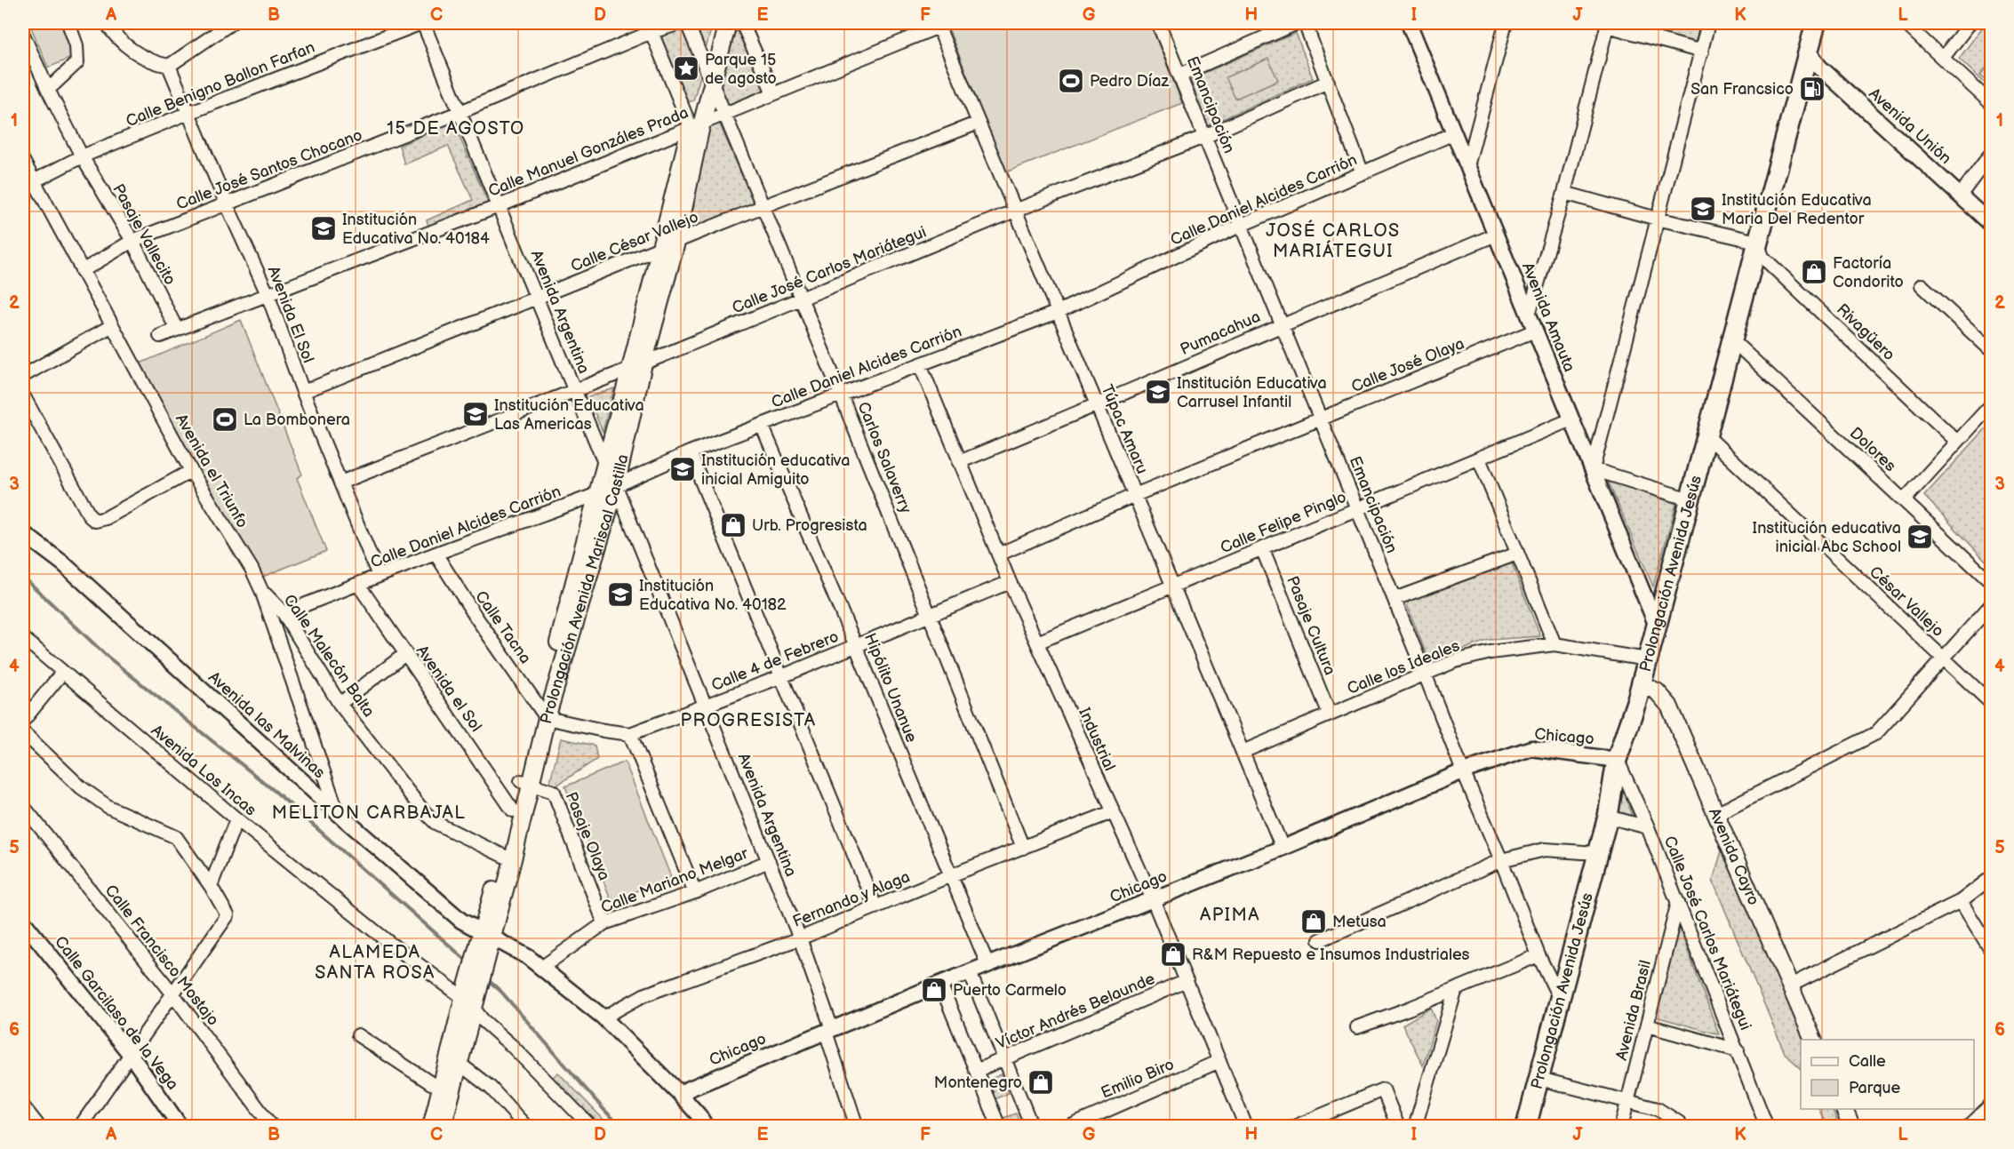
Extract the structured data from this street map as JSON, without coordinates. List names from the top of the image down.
{
  "streets": {
    "main road": ["Prolongación Avenida Jesús", "Prolongación Avenida Mariscal Castilla", "Avenida Cayro"],
    "street": [
      "Calle Benigno Ballon Farfan",
      "Emancipación",
      "Avenida Unión",
      "Calle Manuel Gonzáles Prada",
      "Calle José Santos Chocano",
      "Calle Daniel Alcides Carrión",
      "Pasaje Vallecito",
      "Calle César Vallejo",
      "Calle José Carlos Mariátegui",
      "Avenida Argentina",
      "Avenida El Sol",
      "Avenida Amauta",
      "Rivagüero",
      "Pumacahua",
      "Calle José Olaya",
      "Túpac Amaru",
      "Dolores",
      "Carlos Salaverry",
      "Avenida el Triunfo",
      "Calle Felipe Pinglo",
      "César Vallejo",
      "Pasaje Cultura",
      "Calle Tacna",
      "Calle Malecón Balta",
      "Calle 4 de Febrero",
      "Calle los Ideales",
      "Hipólito Unanue",
      "Avenida el Sol",
      "Avenida las Malvinas",
      "Chicago",
      "Industrial",
      "Avenida Los Incas",
      "Pasaje Olaya",
      "Calle Mariano Melgar",
      "Fernando y Alaga",
      "Calle Francisco Mostajo",
      "Avenida Brasil",
      "Víctor Andrés Belaunde",
      "Calle Garcilaso de la Vega",
      "Emilio Biro"
    ]
  },
  "crossings": [
    ["Calle Benigno Ballon Farfan", "Pasaje Vallecito"],
    ["Calle Benigno Ballon Farfan", "Avenida Argentina"],
    ["Calle Benigno Ballon Farfan", "Avenida El Sol"],
    ["Calle Benigno Ballon Farfan", "Avenida el Triunfo"],
    ["Emancipación", "Calle Daniel Alcides Carrión"],
    ["Emancipación", "Calle José Carlos Mariátegui"],
    ["Emancipación", "Pumacahua"],
    ["Emancipación", "Calle José Olaya"],
    ["Emancipación", "Calle Felipe Pinglo"],
    ["Emancipación", "Prolongación Avenida Jesús"],
    ["Emancipación", "Calle los Ideales"],
    ["Emancipación", "Chicago"],
    ["Avenida Unión", "Prolongación Avenida Jesús"],
    ["Calle Manuel Gonzáles Prada", "Pasaje Vallecito"],
    ["Calle Manuel Gonzáles Prada", "Avenida Argentina"],
    ["Calle Manuel Gonzáles Prada", "Avenida El Sol"],
    ["Calle Manuel Gonzáles Prada", "Túpac Amaru"],
    ["Calle Manuel Gonzáles Prada", "Carlos Salaverry"],
    ["Calle Manuel Gonzáles Prada", "Prolongación Avenida Mariscal Castilla"],
    ["Calle José Santos Chocano", "Pasaje Vallecito"],
    ["Calle José Santos Chocano", "Avenida Argentina"],
    ["Calle José Santos Chocano", "Avenida El Sol"],
    ["Calle José Santos Chocano", "Avenida el Triunfo"],
    ["Calle Daniel Alcides Carrión", "Avenida Argentina"],
    ["Calle Daniel Alcides Carrión", "Avenida El Sol"],
    ["Calle Daniel Alcides Carrión", "Avenida Amauta"],
    ["Calle Daniel Alcides Carrión", "Túpac Amaru"],
    ["Calle Daniel Alcides Carrión", "Carlos Salaverry"],
    ["Calle Daniel Alcides Carrión", "Prolongación Avenida Mariscal Castilla"],
    ["Calle Daniel Alcides Carrión", "Calle Tacna"],
    ["Calle Daniel Alcides Carrión", "Calle Malecón Balta"],
    ["Calle Daniel Alcides Carrión", "Hipólito Unanue"],
    ["Calle Daniel Alcides Carrión", "Avenida el Sol"],
    ["Calle Daniel Alcides Carrión", "Industrial"],
    ["Calle César Vallejo", "Avenida Argentina"],
    ["Calle César Vallejo", "Avenida El Sol"],
    ["Calle César Vallejo", "Túpac Amaru"],
    ["Calle César Vallejo", "Carlos Salaverry"],
    ["Calle César Vallejo", "Prolongación Avenida Mariscal Castilla"],
    ["Calle José Carlos Mariátegui", "Avenida Argentina"],
    ["Calle José Carlos Mariátegui", "Avenida El Sol"],
    ["Calle José Carlos Mariátegui", "Túpac Amaru"],
    ["Calle José Carlos Mariátegui", "Carlos Salaverry"],
    ["Calle José Carlos Mariátegui", "Prolongación Avenida Jesús"],
    ["Calle José Carlos Mariátegui", "Prolongación Avenida Mariscal Castilla"],
    ["Calle José Carlos Mariátegui", "Chicago"],
    ["Calle José Carlos Mariátegui", "Avenida Brasil"],
    ["Avenida Argentina", "Prolongación Avenida Mariscal Castilla"],
    ["Avenida Argentina", "Calle 4 de Febrero"],
    ["Avenida Argentina", "Chicago"],
    ["Avenida Argentina", "Calle Mariano Melgar"],
    ["Avenida Argentina", "Fernando y Alaga"],
    ["Avenida Amauta", "Pumacahua"],
    ["Avenida Amauta", "Calle José Olaya"],
    ["Avenida Amauta", "Calle Felipe Pinglo"],
    ["Avenida Amauta", "Prolongación Avenida Jesús"],
    ["Rivagüero", "Prolongación Avenida Jesús"],
    ["Pumacahua", "Túpac Amaru"],
    ["Pumacahua", "Industrial"],
    ["Calle José Olaya", "Túpac Amaru"],
    ["Calle José Olaya", "Industrial"],
    ["Túpac Amaru", "Calle Felipe Pinglo"],
    ["Túpac Amaru", "Calle los Ideales"],
    ["Túpac Amaru", "Chicago"],
    ["Dolores", "Prolongación Avenida Jesús"],
    ["Carlos Salaverry", "Prolongación Avenida Mariscal Castilla"],
    ["Carlos Salaverry", "Calle 4 de Febrero"],
    ["Carlos Salaverry", "Fernando y Alaga"],
    ["Avenida el Triunfo", "Calle Malecón Balta"],
    ["Avenida el Triunfo", "Avenida las Malvinas"],
    ["Calle Felipe Pinglo", "Pasaje Cultura"],
    ["Calle Felipe Pinglo", "Industrial"],
    ["Prolongación Avenida Jesús", "César Vallejo"],
    ["Prolongación Avenida Jesús", "Calle los Ideales"],
    ["Prolongación Avenida Jesús", "Chicago"],
    ["Prolongación Avenida Jesús", "Avenida Cayro"],
    ["Prolongación Avenida Mariscal Castilla", "Calle Tacna"],
    ["Prolongación Avenida Mariscal Castilla", "Calle Malecón Balta"],
    ["Prolongación Avenida Mariscal Castilla", "Calle 4 de Febrero"],
    ["Prolongación Avenida Mariscal Castilla", "Avenida el Sol"],
    ["Prolongación Avenida Mariscal Castilla", "Avenida las Malvinas"],
    ["Prolongación Avenida Mariscal Castilla", "Avenida Los Incas"],
    ["Prolongación Avenida Mariscal Castilla", "Pasaje Olaya"],
    ["Pasaje Cultura", "Calle los Ideales"],
    ["Calle Tacna", "Calle 4 de Febrero"],
    ["Calle 4 de Febrero", "Hipólito Unanue"],
    ["Calle 4 de Febrero", "Industrial"],
    ["Hipólito Unanue", "Chicago"],
    ["Hipólito Unanue", "Fernando y Alaga"],
    ["Avenida las Malvinas", "Chicago"],
    ["Avenida las Malvinas", "Calle Mariano Melgar"],
    ["Avenida las Malvinas", "Fernando y Alaga"],
    ["Chicago", "Industrial"],
    ["Industrial", "Fernando y Alaga"],
    ["Industrial", "Víctor Andrés Belaunde"],
    ["Industrial", "Emilio Biro"],
    ["Pasaje Olaya", "Calle Mariano Melgar"]
  ],
  "districts": [
    "15 DE AGOSTO",
    "JOSÉ CARLOS MARIÁTEGUI",
    "PROGRESISTA",
    "MELITON CARBAJAL",
    "APIMA",
    "ALAMEDA SANTA ROSA"
  ],
  "places": {
    "place": ["Parque 15 de agosto"],
    "sports": ["Pedro Díaz", "La Bombonera"],
    "fuel station": ["San Francsico"],
    "school or university": [
      "Institución Educativa Maria Del Redentor",
      "Institución Educativa No. 40184",
      "Institución Educativa Carrusel Infantil",
      "Institución Educativa Las Americas",
      "Institución educativa inicial Amiguito",
      "Institución educativa inicial Abc School",
      "Institución Educativa No. 40182"
    ],
    "shop": [
      "Factoría Condorito",
      "Urb. Progresista",
      "Metusa",
      "R&M Repuesto e Insumos Industriales",
      "Puerto Carmelo",
      "Montenegro"
    ]
  },
  "legend": ["Calle", "Parque"],
  "grid": {
    "columns": [
      "A",
      "B",
      "C",
      "D",
      "E",
      "F",
      "G",
      "H",
      "I",
      "J",
      "K",
      "L"
    ],
    "rows": [
      "1",
      "2",
      "3",
      "4",
      "5",
      "6"
    ]
  }
}
